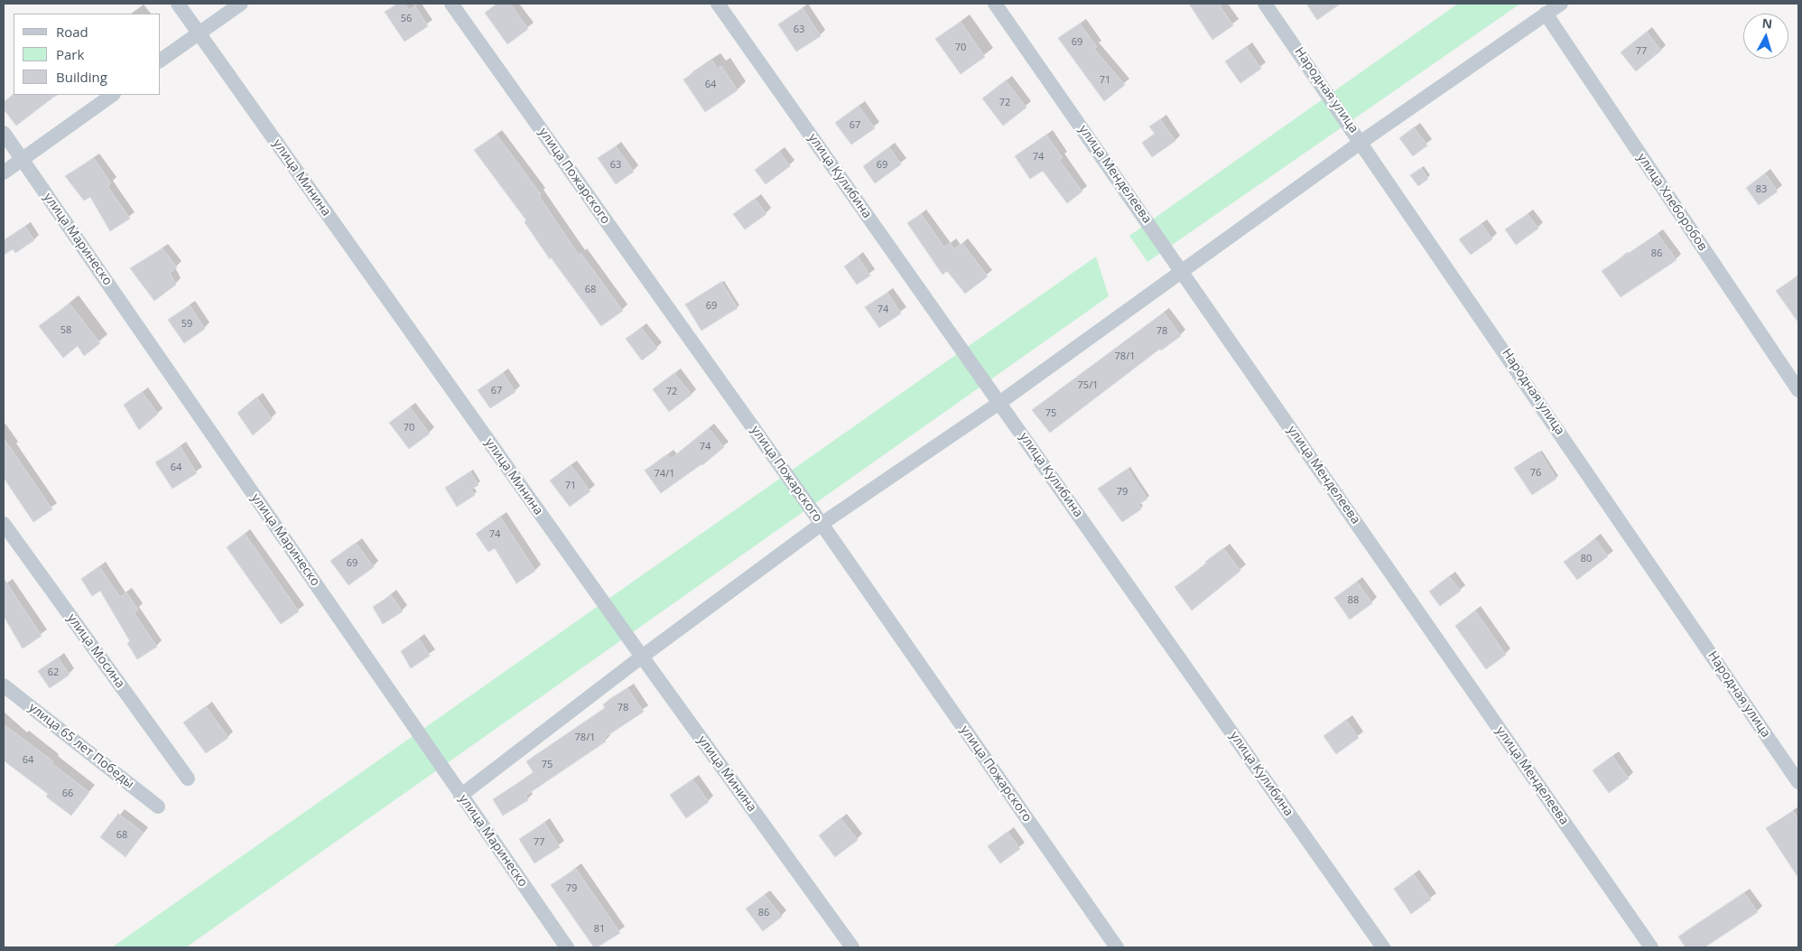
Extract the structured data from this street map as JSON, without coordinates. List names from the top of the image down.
{
  "streets": {
    "street": [
      "Народная улица",
      "улица Менделеева",
      "улица Пожарского",
      "улица Кулибина",
      "улица Минина",
      "улица Хлеборобов",
      "улица Маринеско",
      "улица Мосина",
      "улица 65 лет Победы"
    ]
  },
  "house_numbers": [
    "56",
    "63",
    "69",
    "70",
    "77",
    "71",
    "64",
    "72",
    "67",
    "74",
    "63",
    "69",
    "83",
    "86",
    "68",
    "69",
    "74",
    "59",
    "58",
    "78",
    "78/1",
    "75/1",
    "67",
    "72",
    "75",
    "70",
    "74",
    "64",
    "76",
    "74/1",
    "71",
    "79",
    "74",
    "80",
    "69",
    "88",
    "62",
    "78",
    "78/1",
    "64",
    "75",
    "66",
    "68",
    "77",
    "79",
    "86",
    "81"
  ],
  "legend": ["Road", "Park", "Building"],
  "north": "top"
}
